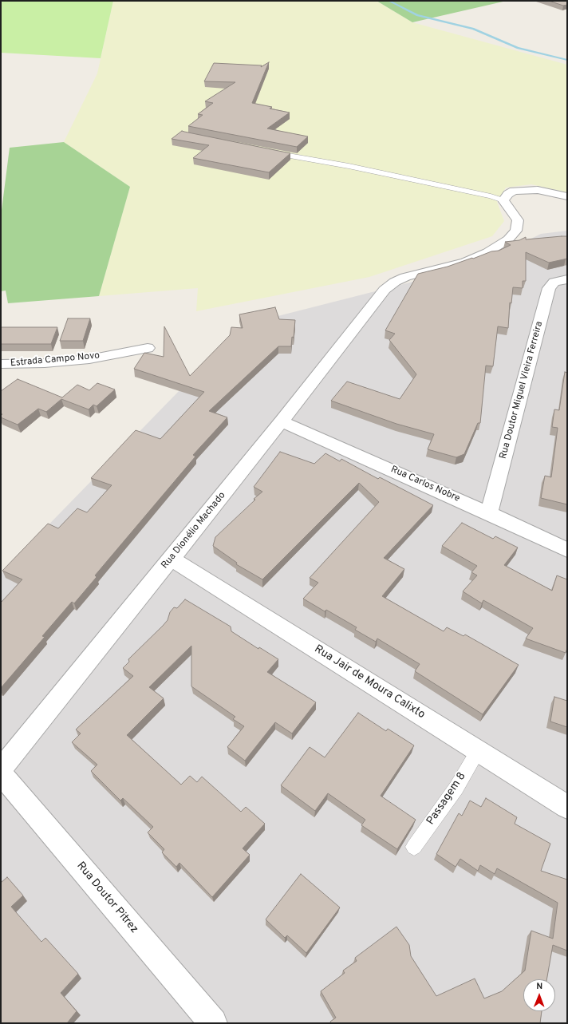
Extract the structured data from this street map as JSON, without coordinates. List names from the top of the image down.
{
  "streets": {
    "street": [
      "Estrada Campo Novo",
      "Rua Doutor Miguel Vieira Ferreira",
      "Rua Carlos Nobre",
      "Rua Dionélio Machado",
      "Rua Jair de Moura Calixto",
      "Rua Doutor Pitrez"
    ],
    "lane": ["Passagem 8"]
  },
  "crossings": [
    ["Rua Doutor Miguel Vieira Ferreira", "Rua Carlos Nobre"],
    ["Rua Carlos Nobre", "Rua Dionélio Machado"],
    ["Rua Dionélio Machado", "Rua Jair de Moura Calixto"],
    ["Rua Jair de Moura Calixto", "Passagem 8"]
  ],
  "north": "top"
}
